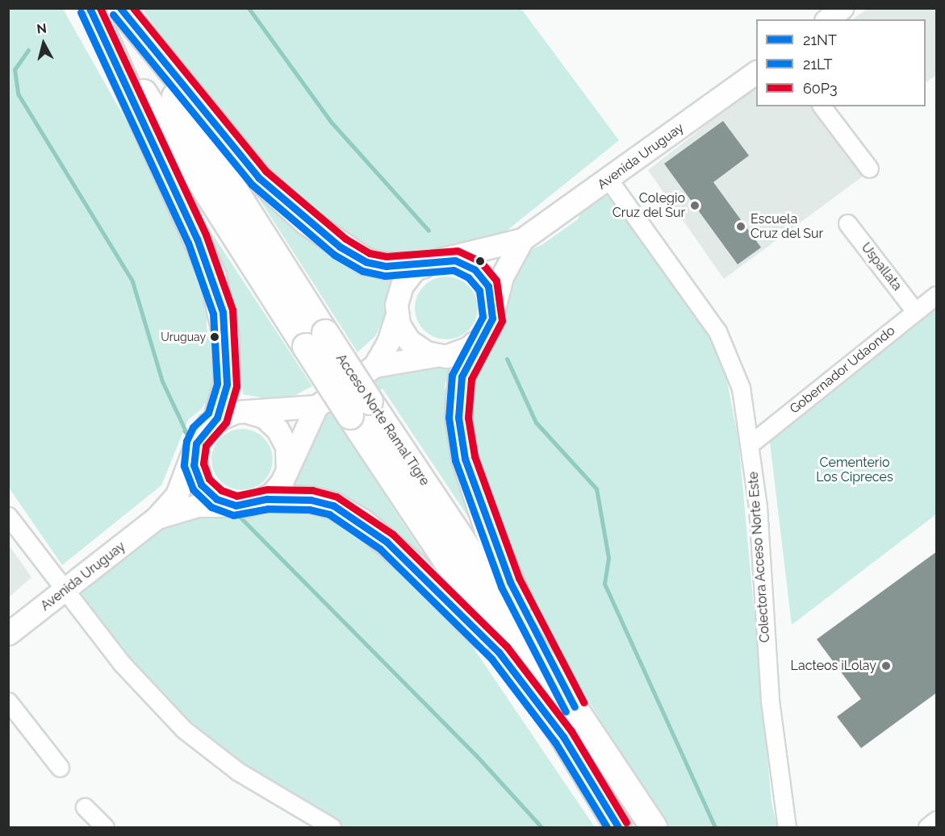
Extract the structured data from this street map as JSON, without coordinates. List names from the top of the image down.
{
  "streets": {
    "highway": ["Acceso Norte Ramal Tigre"],
    "main road": ["Avenida Uruguay"],
    "street": ["Uspallata", "Gobernador Udaondo", "Colectora Acceso Norte Este"]
  },
  "crossings": [
    ["Avenida Uruguay", "Colectora Acceso Norte Este"],
    ["Uspallata", "Gobernador Udaondo"],
    ["Gobernador Udaondo", "Colectora Acceso Norte Este"]
  ],
  "parks": ["Cementerio Los Cipreces"],
  "places": [
    "Colegio Cruz del Sur",
    "Escuela Cruz del Sur",
    "Uruguay",
    "Lacteos iLolay"
  ],
  "lines": ["transit line 21NT", "transit line 60P3", "transit line 21LT"],
  "legend": ["21NT", "21LT", "60P3"],
  "north": "top"
}
